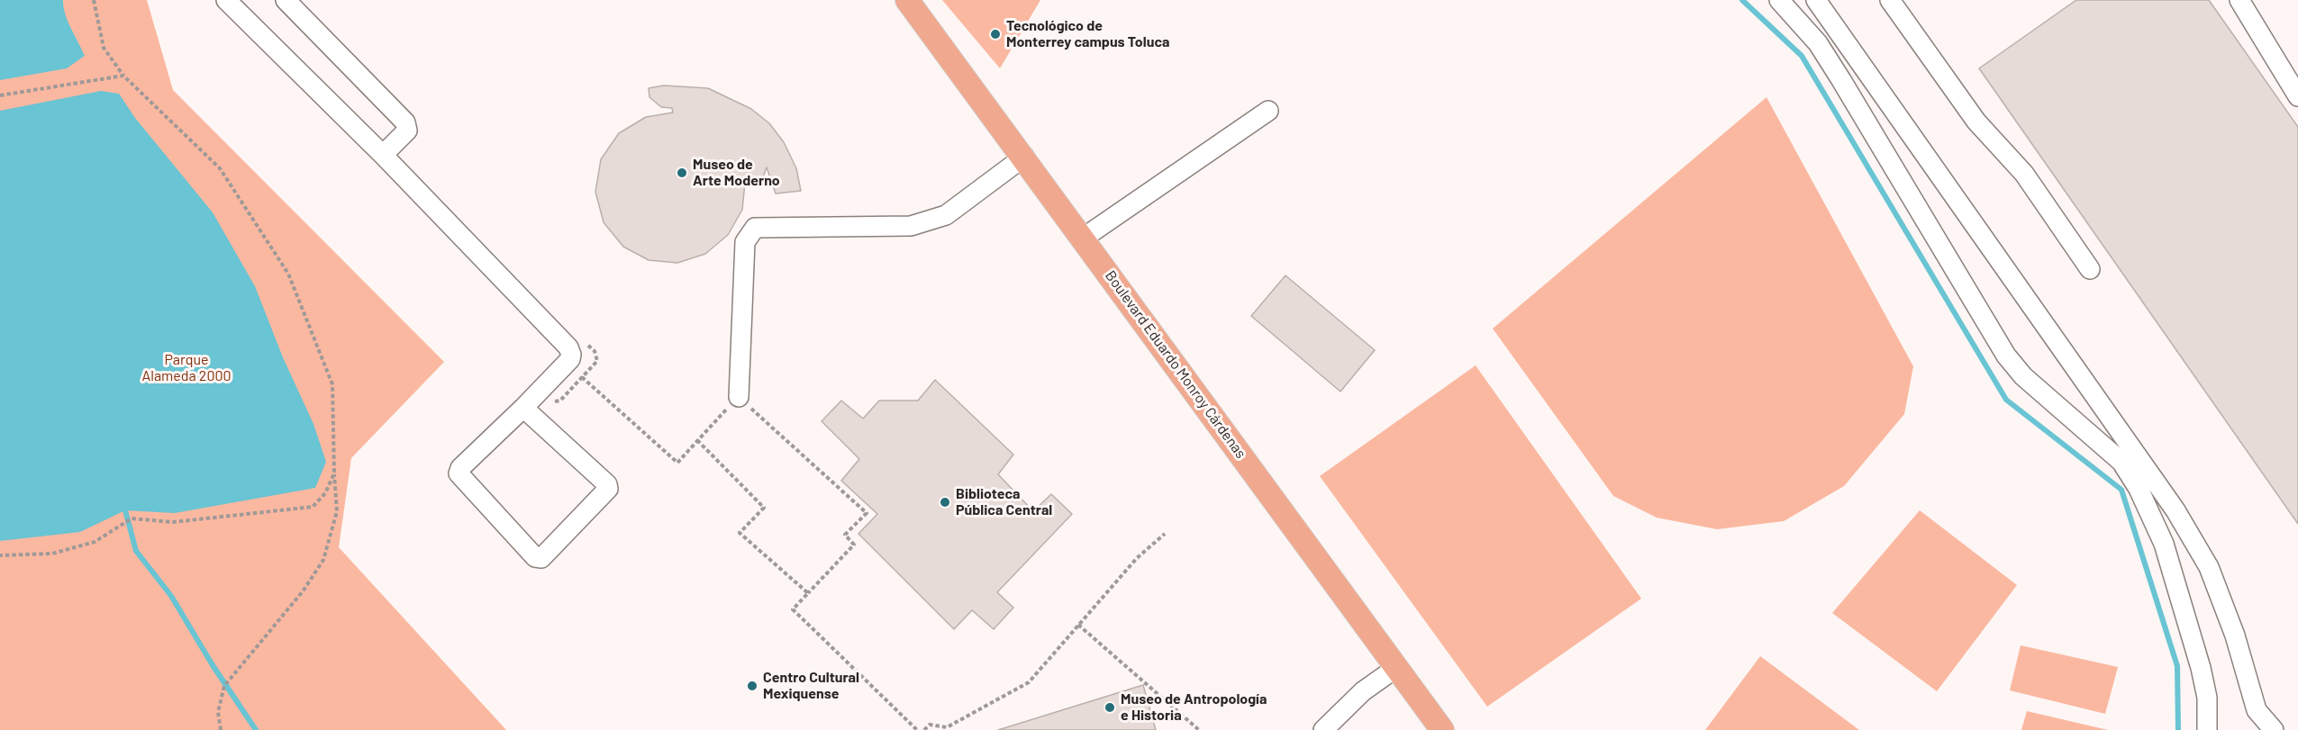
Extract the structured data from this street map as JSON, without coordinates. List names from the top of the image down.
{
  "streets": {
    "main road": ["Boulevard Eduardo Monroy Cárdenas"]
  },
  "parks": ["Parque Alameda 2000"],
  "places": [
    "Tecnológico de Monterrey campus Toluca",
    "Museo de Arte Moderno",
    "Biblioteca Pública Central",
    "Centro Cultural Mexiquense",
    "Museo de Antropología e Historia"
  ]
}
